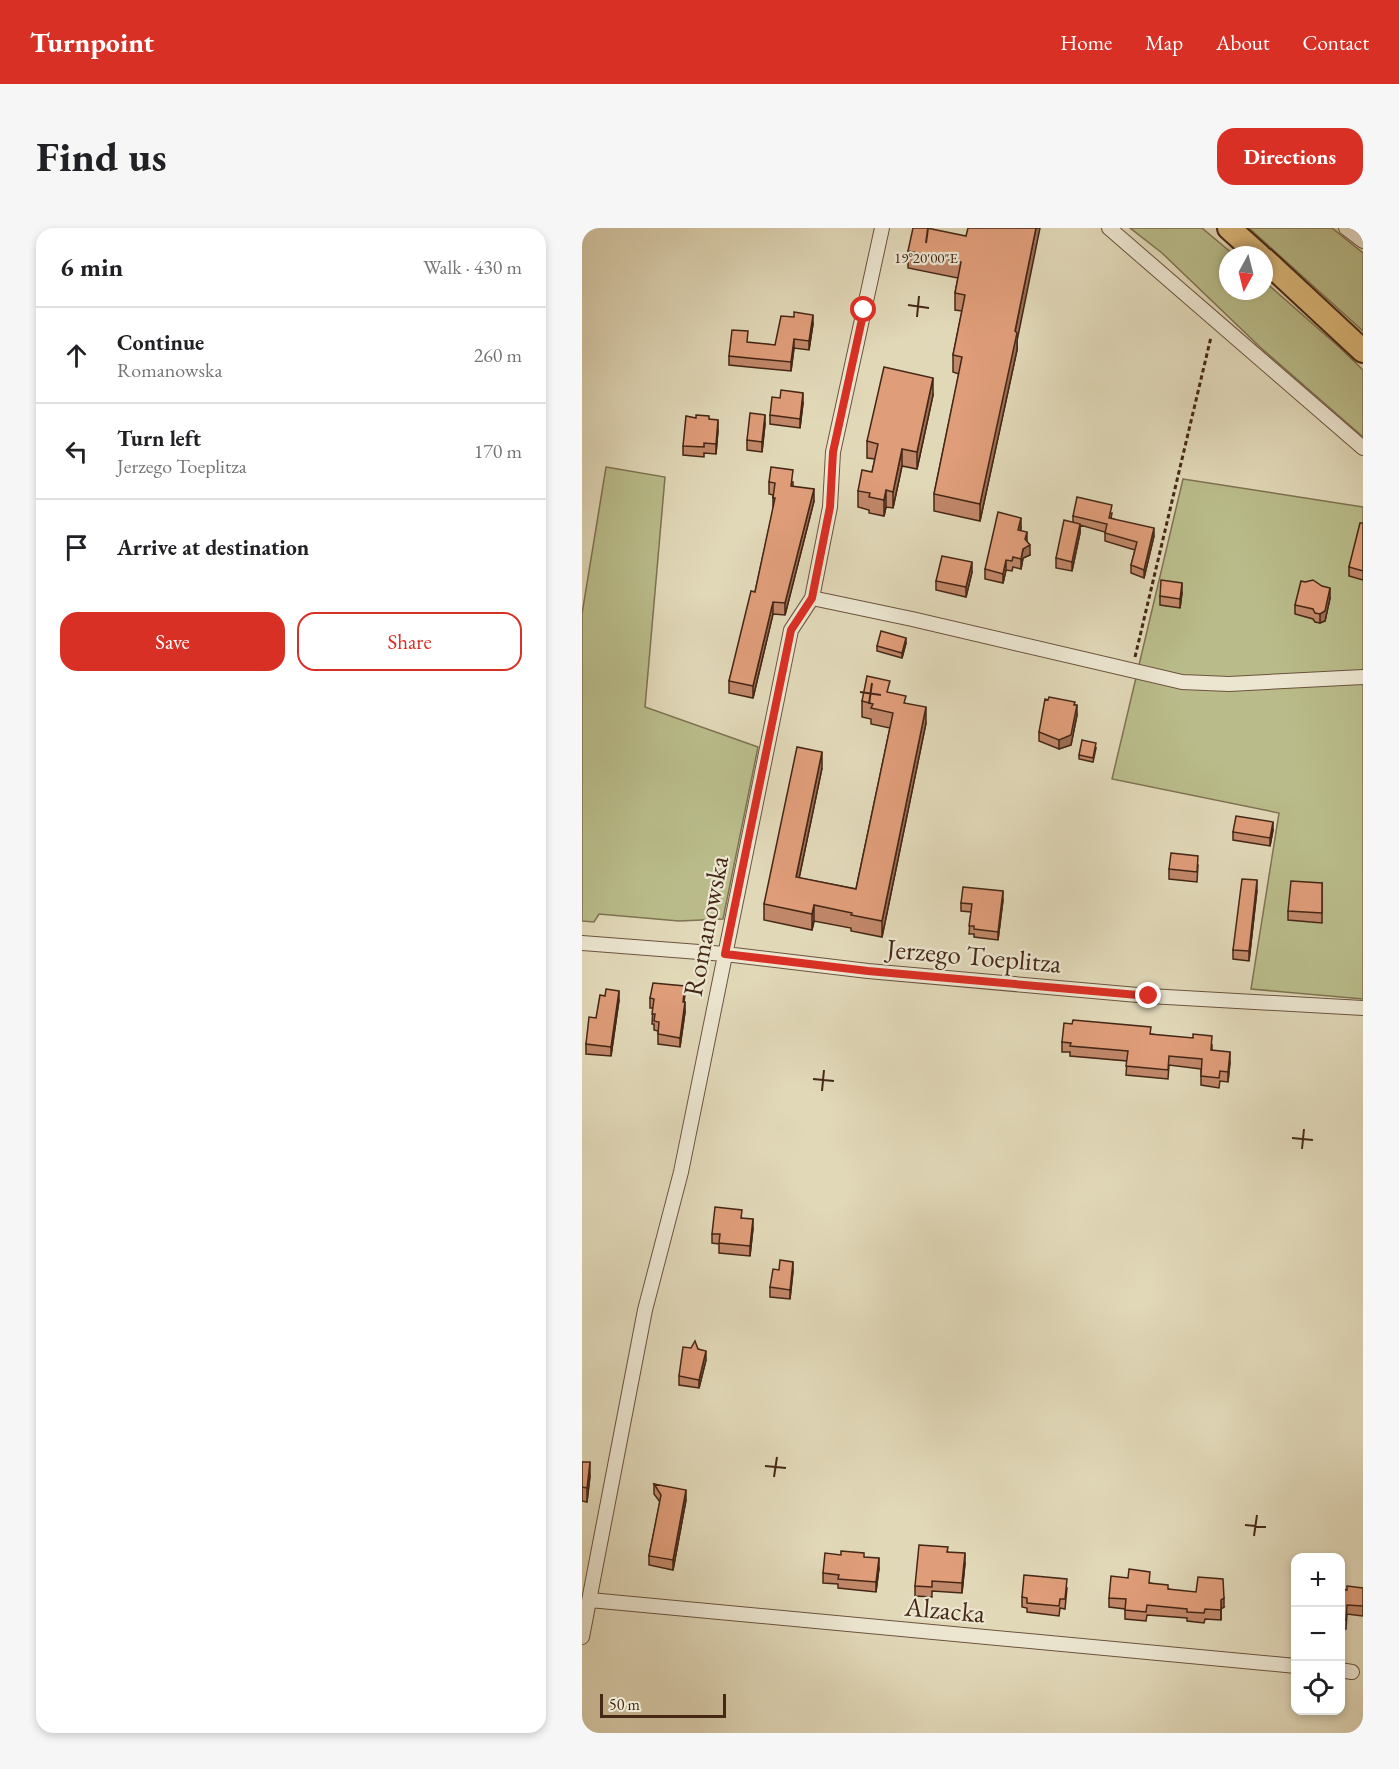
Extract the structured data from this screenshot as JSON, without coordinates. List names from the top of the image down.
{
  "streets": {
    "street": ["Romanowska", "Jerzego Toeplitza", "Alzacka"]
  },
  "crossings": [
    ["Romanowska", "Jerzego Toeplitza"],
    ["Romanowska", "Alzacka"]
  ],
  "scale_bar": "50 m",
  "north": "bottom",
  "page": {
    "header": "Turnpoint",
    "nav": [
      "Home",
      "Map",
      "About",
      "Contact"
    ],
    "buttons": [
      "Directions",
      ["Save", "Share"]
    ],
    "title": "Find us",
    "heading": ["6 min", "Walk · 430 m"],
    "list": [
      ["Continue", "Romanowska", "260 m"],
      ["Turn left", "Jerzego Toeplitza", "170 m"],
      "Arrive at destination"
    ],
    "map_buttons": ["+", "−"],
    "scale": "50 m"
  },
  "coordinates": ["19°20'00\"E"]
}
